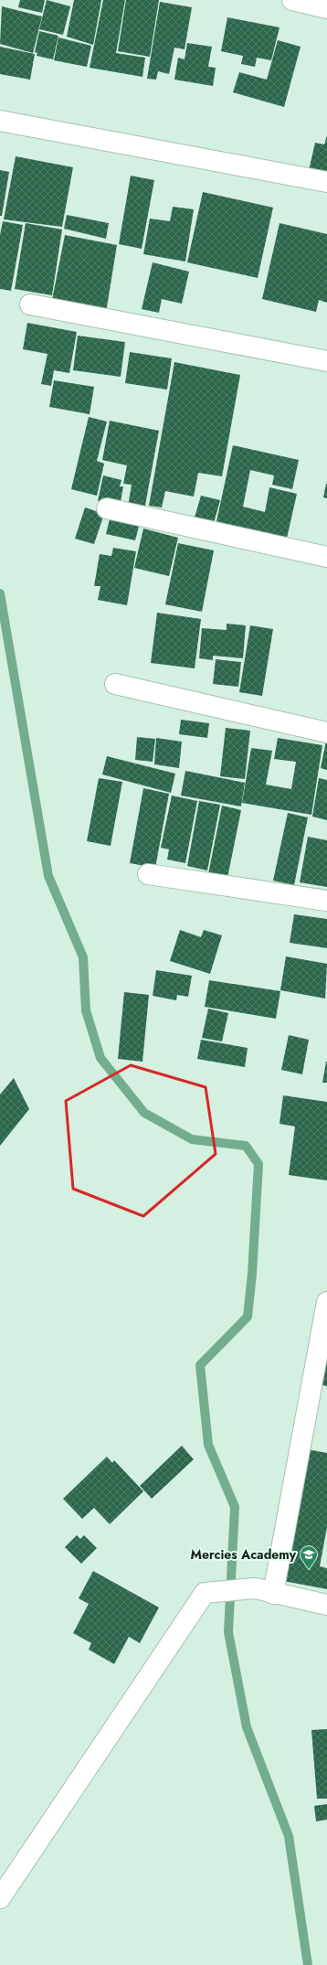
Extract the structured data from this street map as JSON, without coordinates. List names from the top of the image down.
{
  "places": {
    "school or university": ["Mercies Academy"]
  }
}
